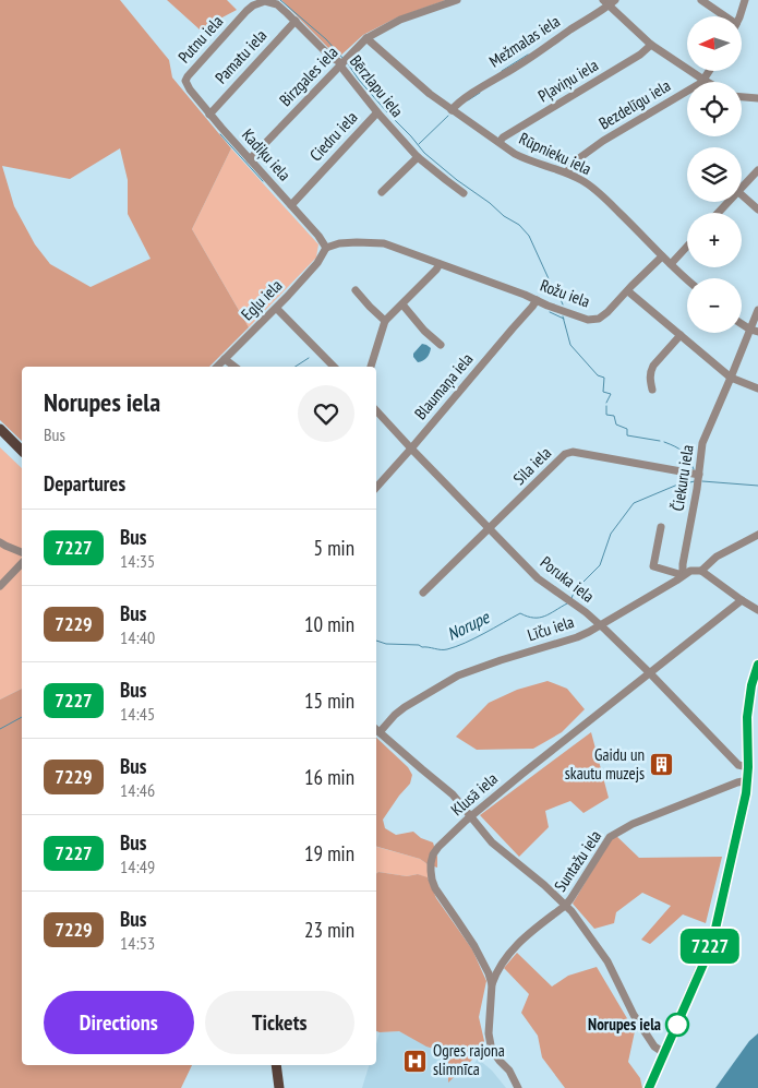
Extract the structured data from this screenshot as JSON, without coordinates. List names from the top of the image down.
{
  "streets": {
    "street": [
      "Putnu iela",
      "Mežmalas iela",
      "Pamatu iela",
      "Birzgales iela",
      "Pļaviņu iela",
      "Bērzlapu iela",
      "Bezdelīgu iela",
      "Ciedru iela",
      "Rūpnieku iela",
      "Kadiķu iela",
      "Rožu iela",
      "Egļu iela",
      "Blaumaņa iela",
      "Sila iela",
      "Čiekuru iela",
      "Poruka iela",
      "Līču iela",
      "Klusā iela",
      "Suntažu iela"
    ]
  },
  "crossings": [
    ["Putnu iela", "Bērzlapu iela"],
    ["Putnu iela", "Kadiķu iela"],
    ["Mežmalas iela", "Rūpnieku iela"],
    ["Pamatu iela", "Bērzlapu iela"],
    ["Pamatu iela", "Kadiķu iela"],
    ["Birzgales iela", "Bērzlapu iela"],
    ["Birzgales iela", "Rūpnieku iela"],
    ["Birzgales iela", "Kadiķu iela"],
    ["Pļaviņu iela", "Rūpnieku iela"],
    ["Bērzlapu iela", "Ciedru iela"],
    ["Bezdelīgu iela", "Rūpnieku iela"],
    ["Ciedru iela", "Kadiķu iela"],
    ["Kadiķu iela", "Rožu iela"],
    ["Kadiķu iela", "Egļu iela"],
    ["Rožu iela", "Egļu iela"],
    ["Rožu iela", "Blaumaņa iela"],
    ["Blaumaņa iela", "Poruka iela"],
    ["Sila iela", "Čiekuru iela"],
    ["Sila iela", "Poruka iela"],
    ["Čiekuru iela", "Līču iela"],
    ["Poruka iela", "Līču iela"],
    ["Poruka iela", "Klusā iela"],
    ["Klusā iela", "Suntažu iela"]
  ],
  "water": ["Norupe"],
  "places": {
    "building": ["Gaidu un skautu muzejs"],
    "other": ["Norupes iela"],
    "hospital": ["Ogres rajona slimnīca"]
  },
  "lines": ["bus line 7227"],
  "north": "left",
  "page": {
    "on_map": "7227",
    "map_buttons": ["+", "−"],
    "heading": [
      ["Norupes iela", "Bus"],
      "Departures"
    ],
    "list": [
      {
        "mark": "7227",
        "name": "Bus",
        "note": "14:35",
        "value": "5 min"
      },
      {
        "mark": "7229",
        "name": "Bus",
        "note": "14:40",
        "value": "10 min"
      },
      {
        "mark": "7227",
        "name": "Bus",
        "note": "14:45",
        "value": "15 min"
      },
      {
        "mark": "7229",
        "name": "Bus",
        "note": "14:46",
        "value": "16 min"
      },
      {
        "mark": "7227",
        "name": "Bus",
        "note": "14:49",
        "value": "19 min"
      },
      {
        "mark": "7229",
        "name": "Bus",
        "note": "14:53",
        "value": "23 min"
      }
    ],
    "buttons": ["Directions", "Tickets"]
  }
}
